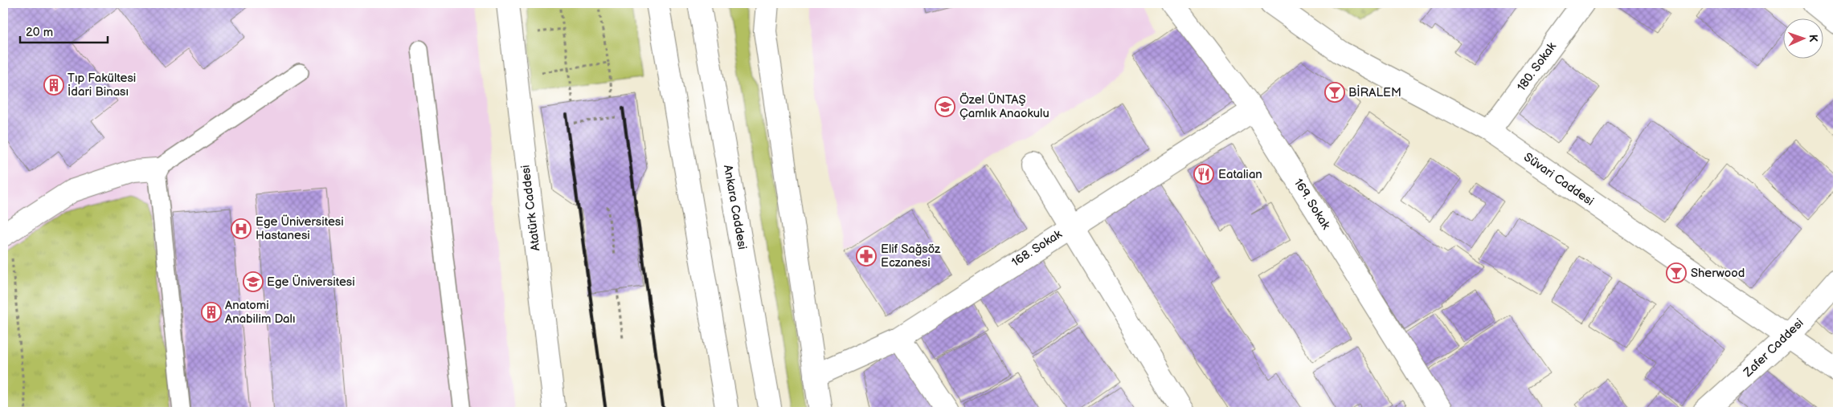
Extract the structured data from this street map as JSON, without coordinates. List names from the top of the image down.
{
  "streets": {
    "main road": [
      "180. Sokak",
      "Süvari Caddesi",
      "169. Sokak",
      "Ankara Caddesi",
      "Atatürk Caddesi",
      "168. Sokak",
      "Zafer Caddesi"
    ]
  },
  "crossings": [
    ["180. Sokak", "Süvari Caddesi"],
    ["Süvari Caddesi", "Zafer Caddesi"],
    ["169. Sokak", "168. Sokak"]
  ],
  "places": {
    "building": ["Tıp Fakültesi İdari Binası", "Anatomi Anabilim Dalı"],
    "bar": ["BİRALEM", "Sherwood"],
    "school or university": ["Özel ÜNTAŞ Çamlık Anaokulu", "Ege Üniversitesi"],
    "restaurant": ["Eatalian"],
    "hospital": ["Ege Üniversitesi Hastanesi"],
    "pharmacy": ["Elif Sağsöz Eczanesi"]
  },
  "scale_bar": "20 m",
  "north": "right"
}
